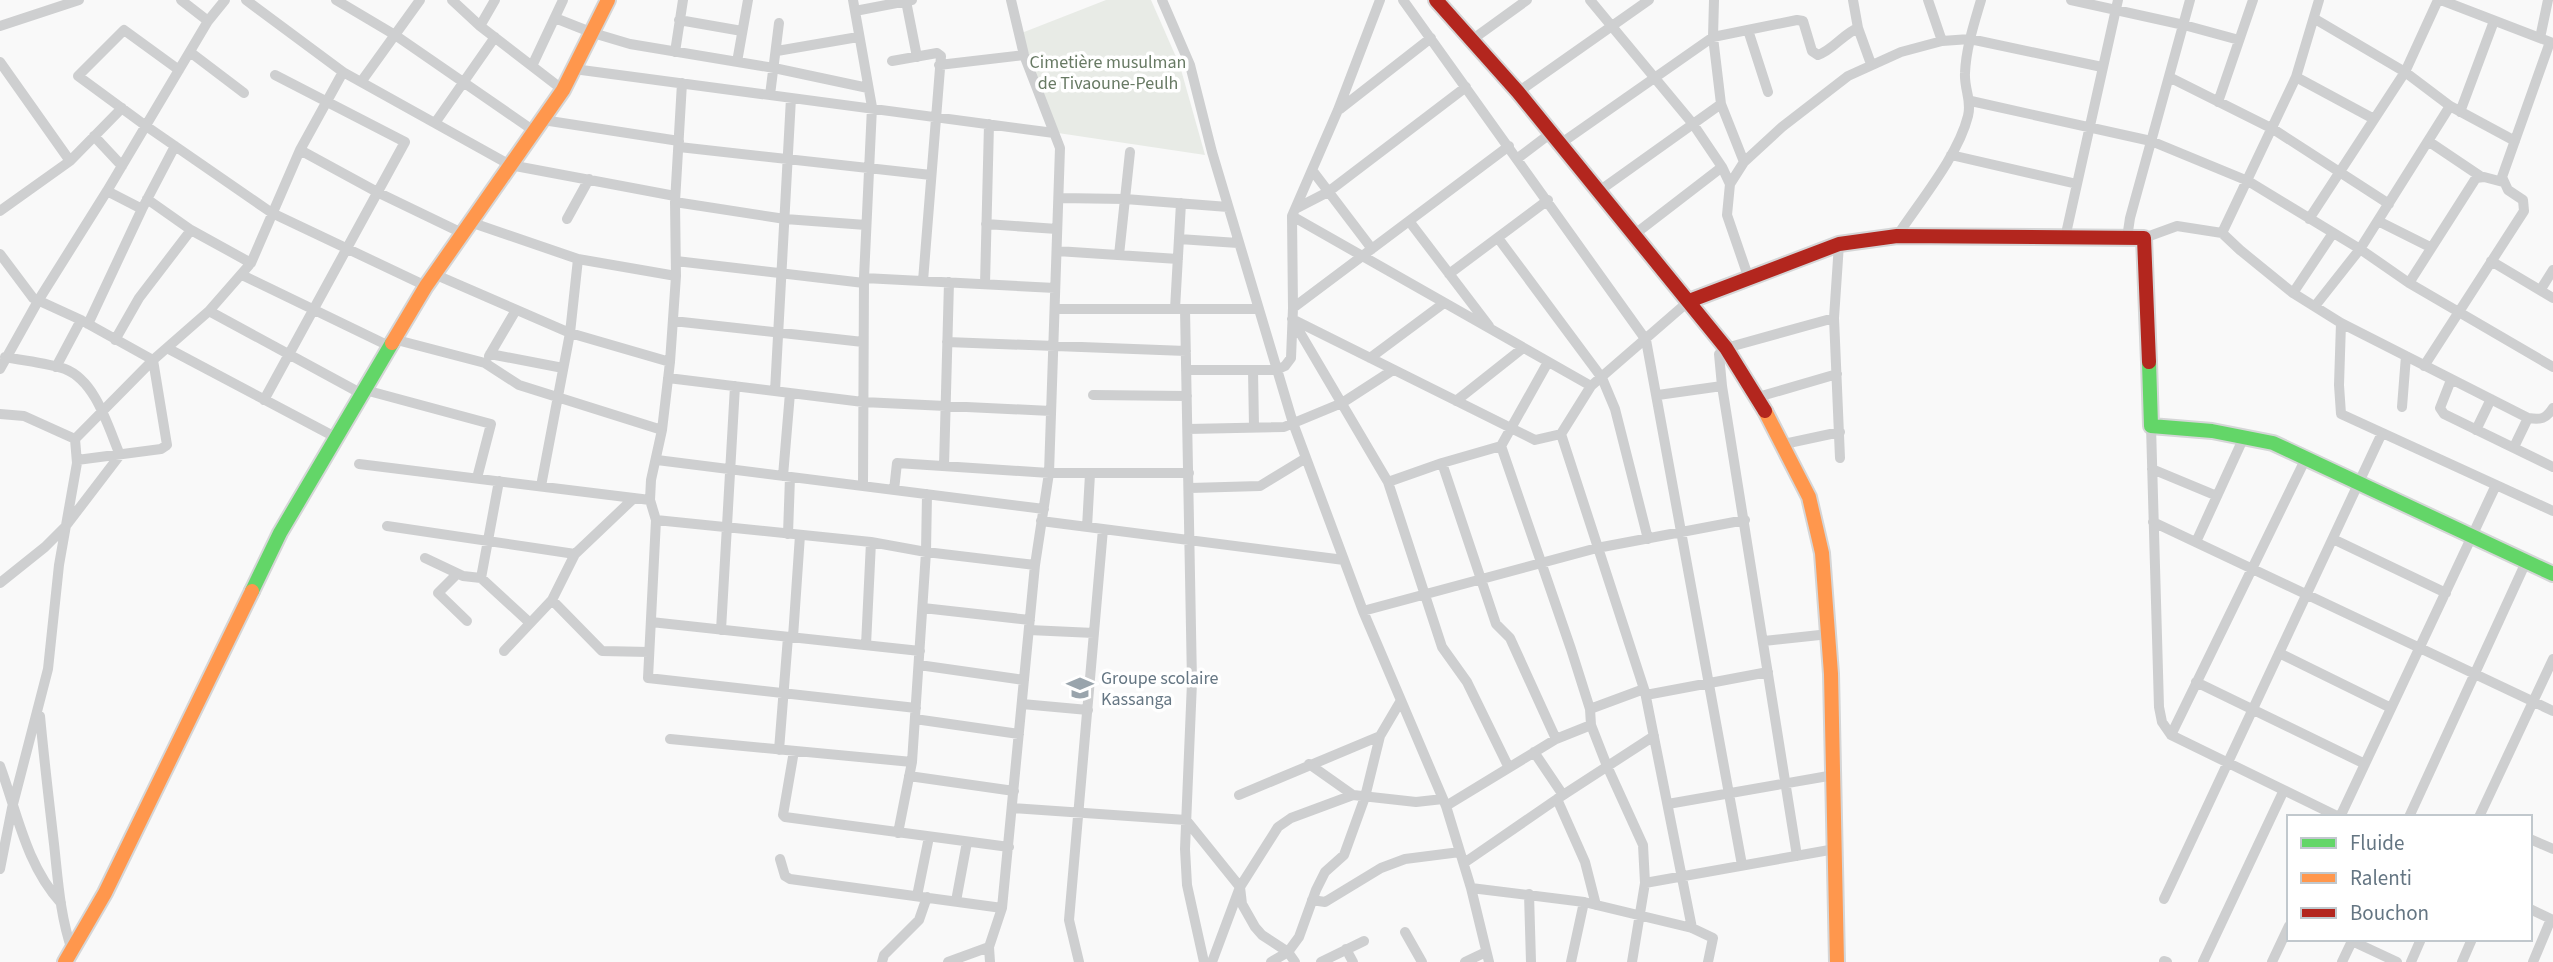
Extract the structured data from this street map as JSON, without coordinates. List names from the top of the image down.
{
  "parks": ["Cimetière musulman de Tivaoune-Peulh"],
  "places": {
    "school or university": ["Groupe scolaire Kassanga"]
  },
  "legend": ["Fluide", "Ralenti", "Bouchon"]
}
